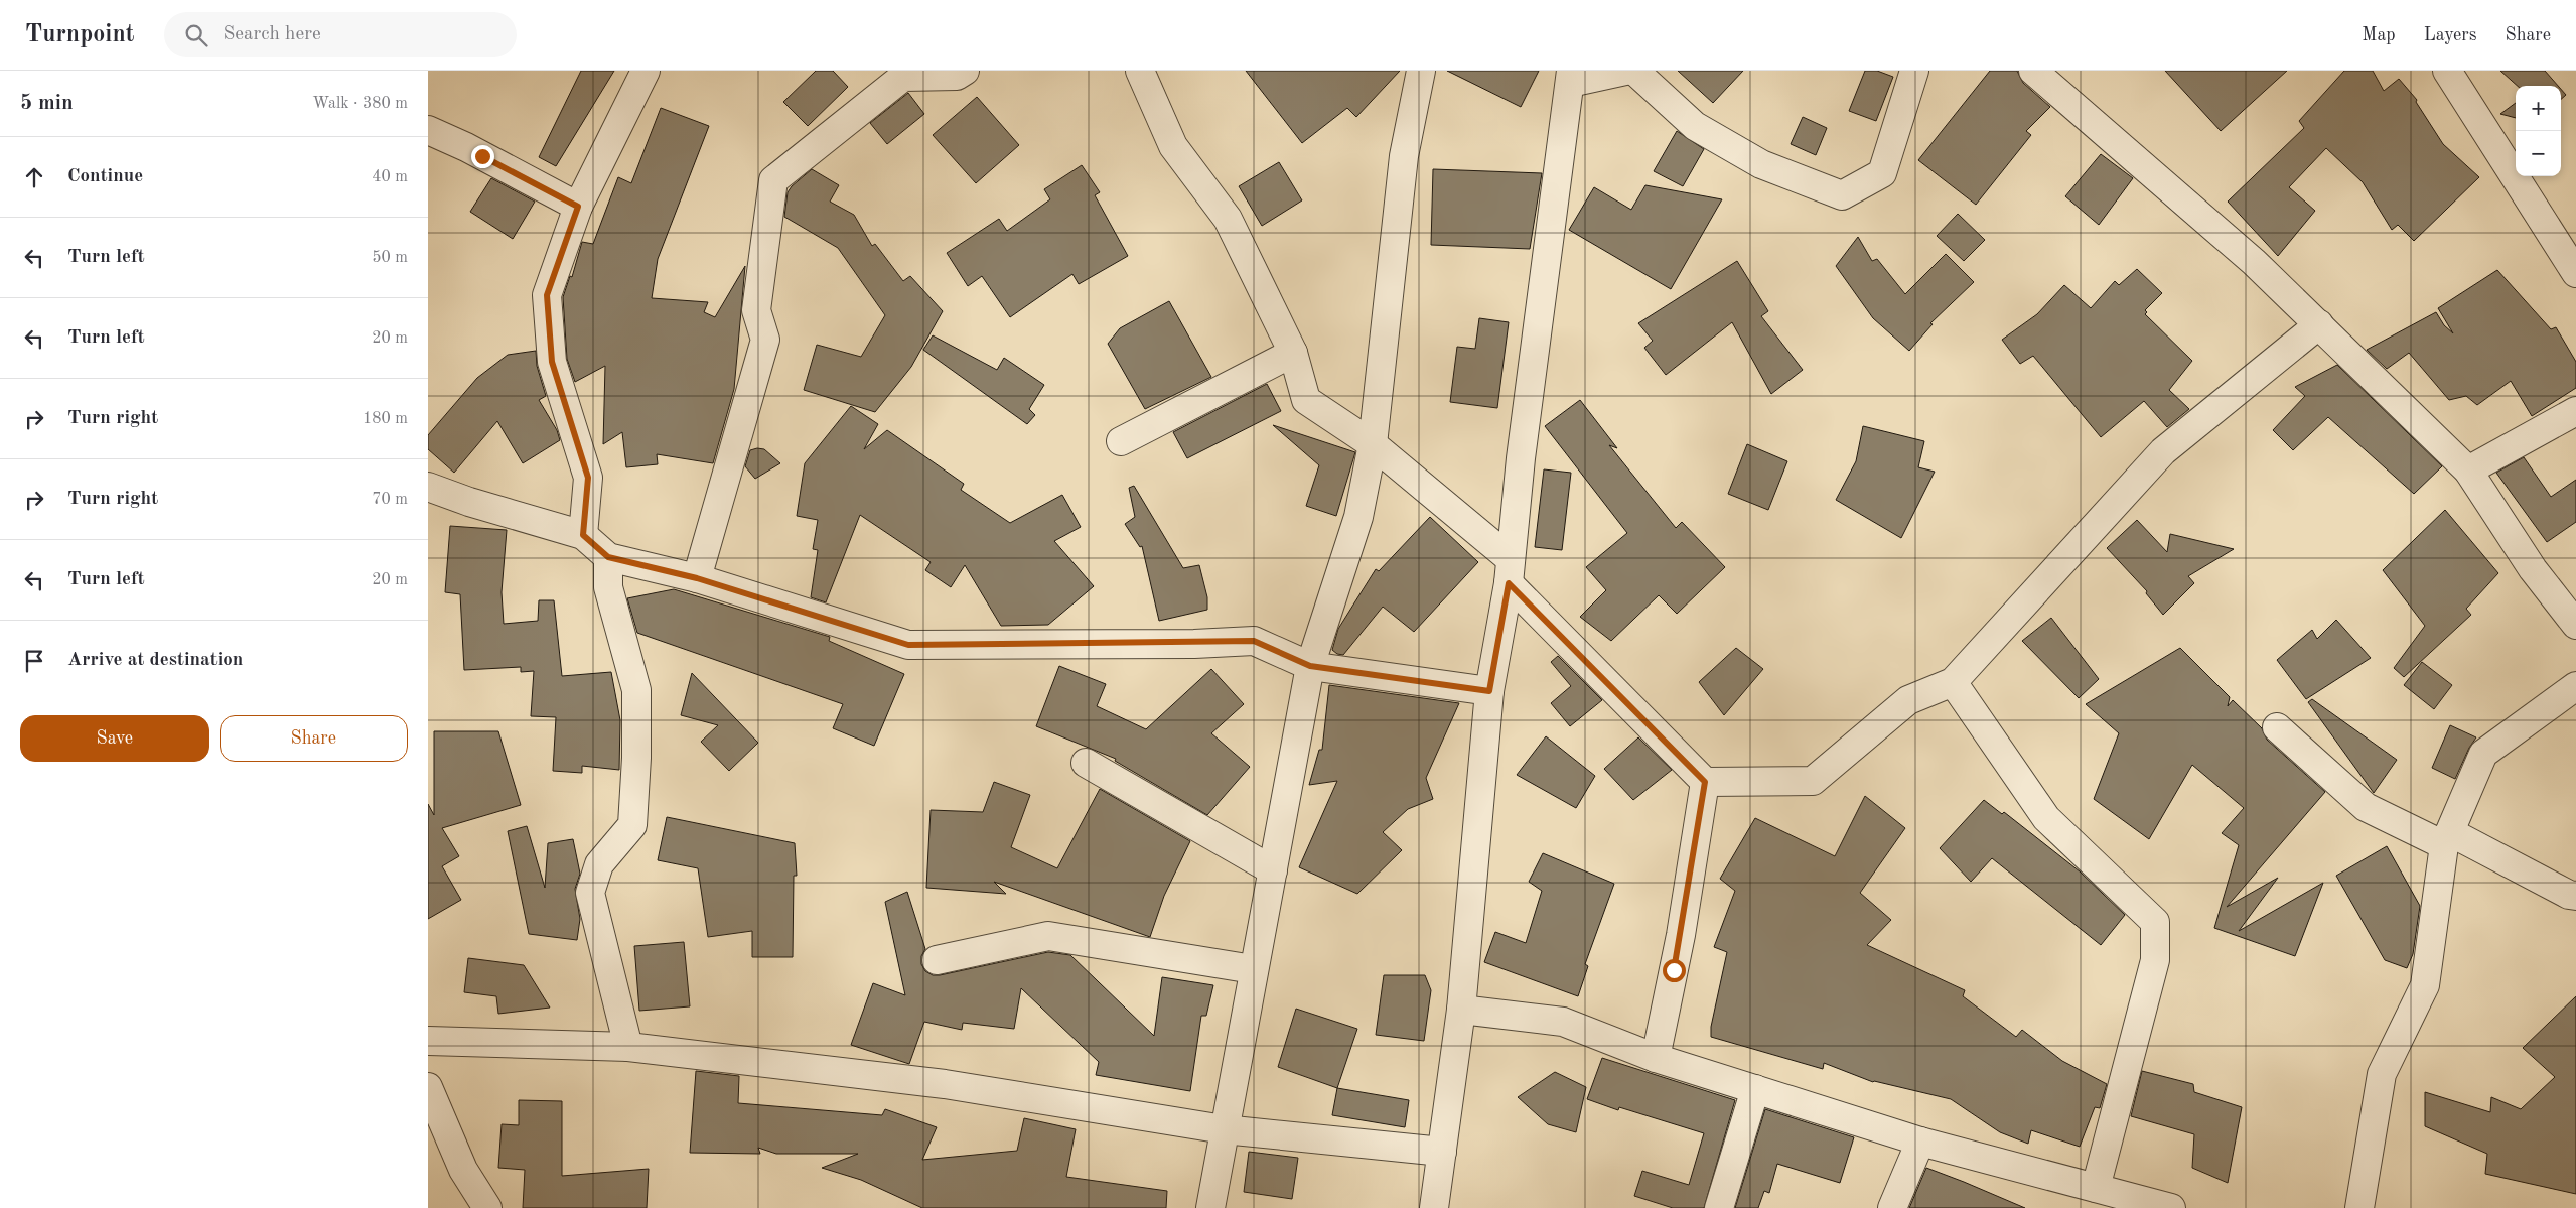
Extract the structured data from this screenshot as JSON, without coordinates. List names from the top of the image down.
{
  "page": {
    "header": "Turnpoint",
    "search": "Search here",
    "nav": ["Map", "Layers", "Share"],
    "heading": ["5 min", "Walk · 380 m"],
    "map_buttons": ["+", "−"],
    "list": [
      ["Continue", "40 m"],
      ["Turn left", "50 m"],
      ["Turn left", "20 m"],
      ["Turn right", "180 m"],
      ["Turn right", "70 m"],
      ["Turn left", "20 m"],
      "Arrive at destination"
    ],
    "buttons": ["Save", "Share"]
  }
}
